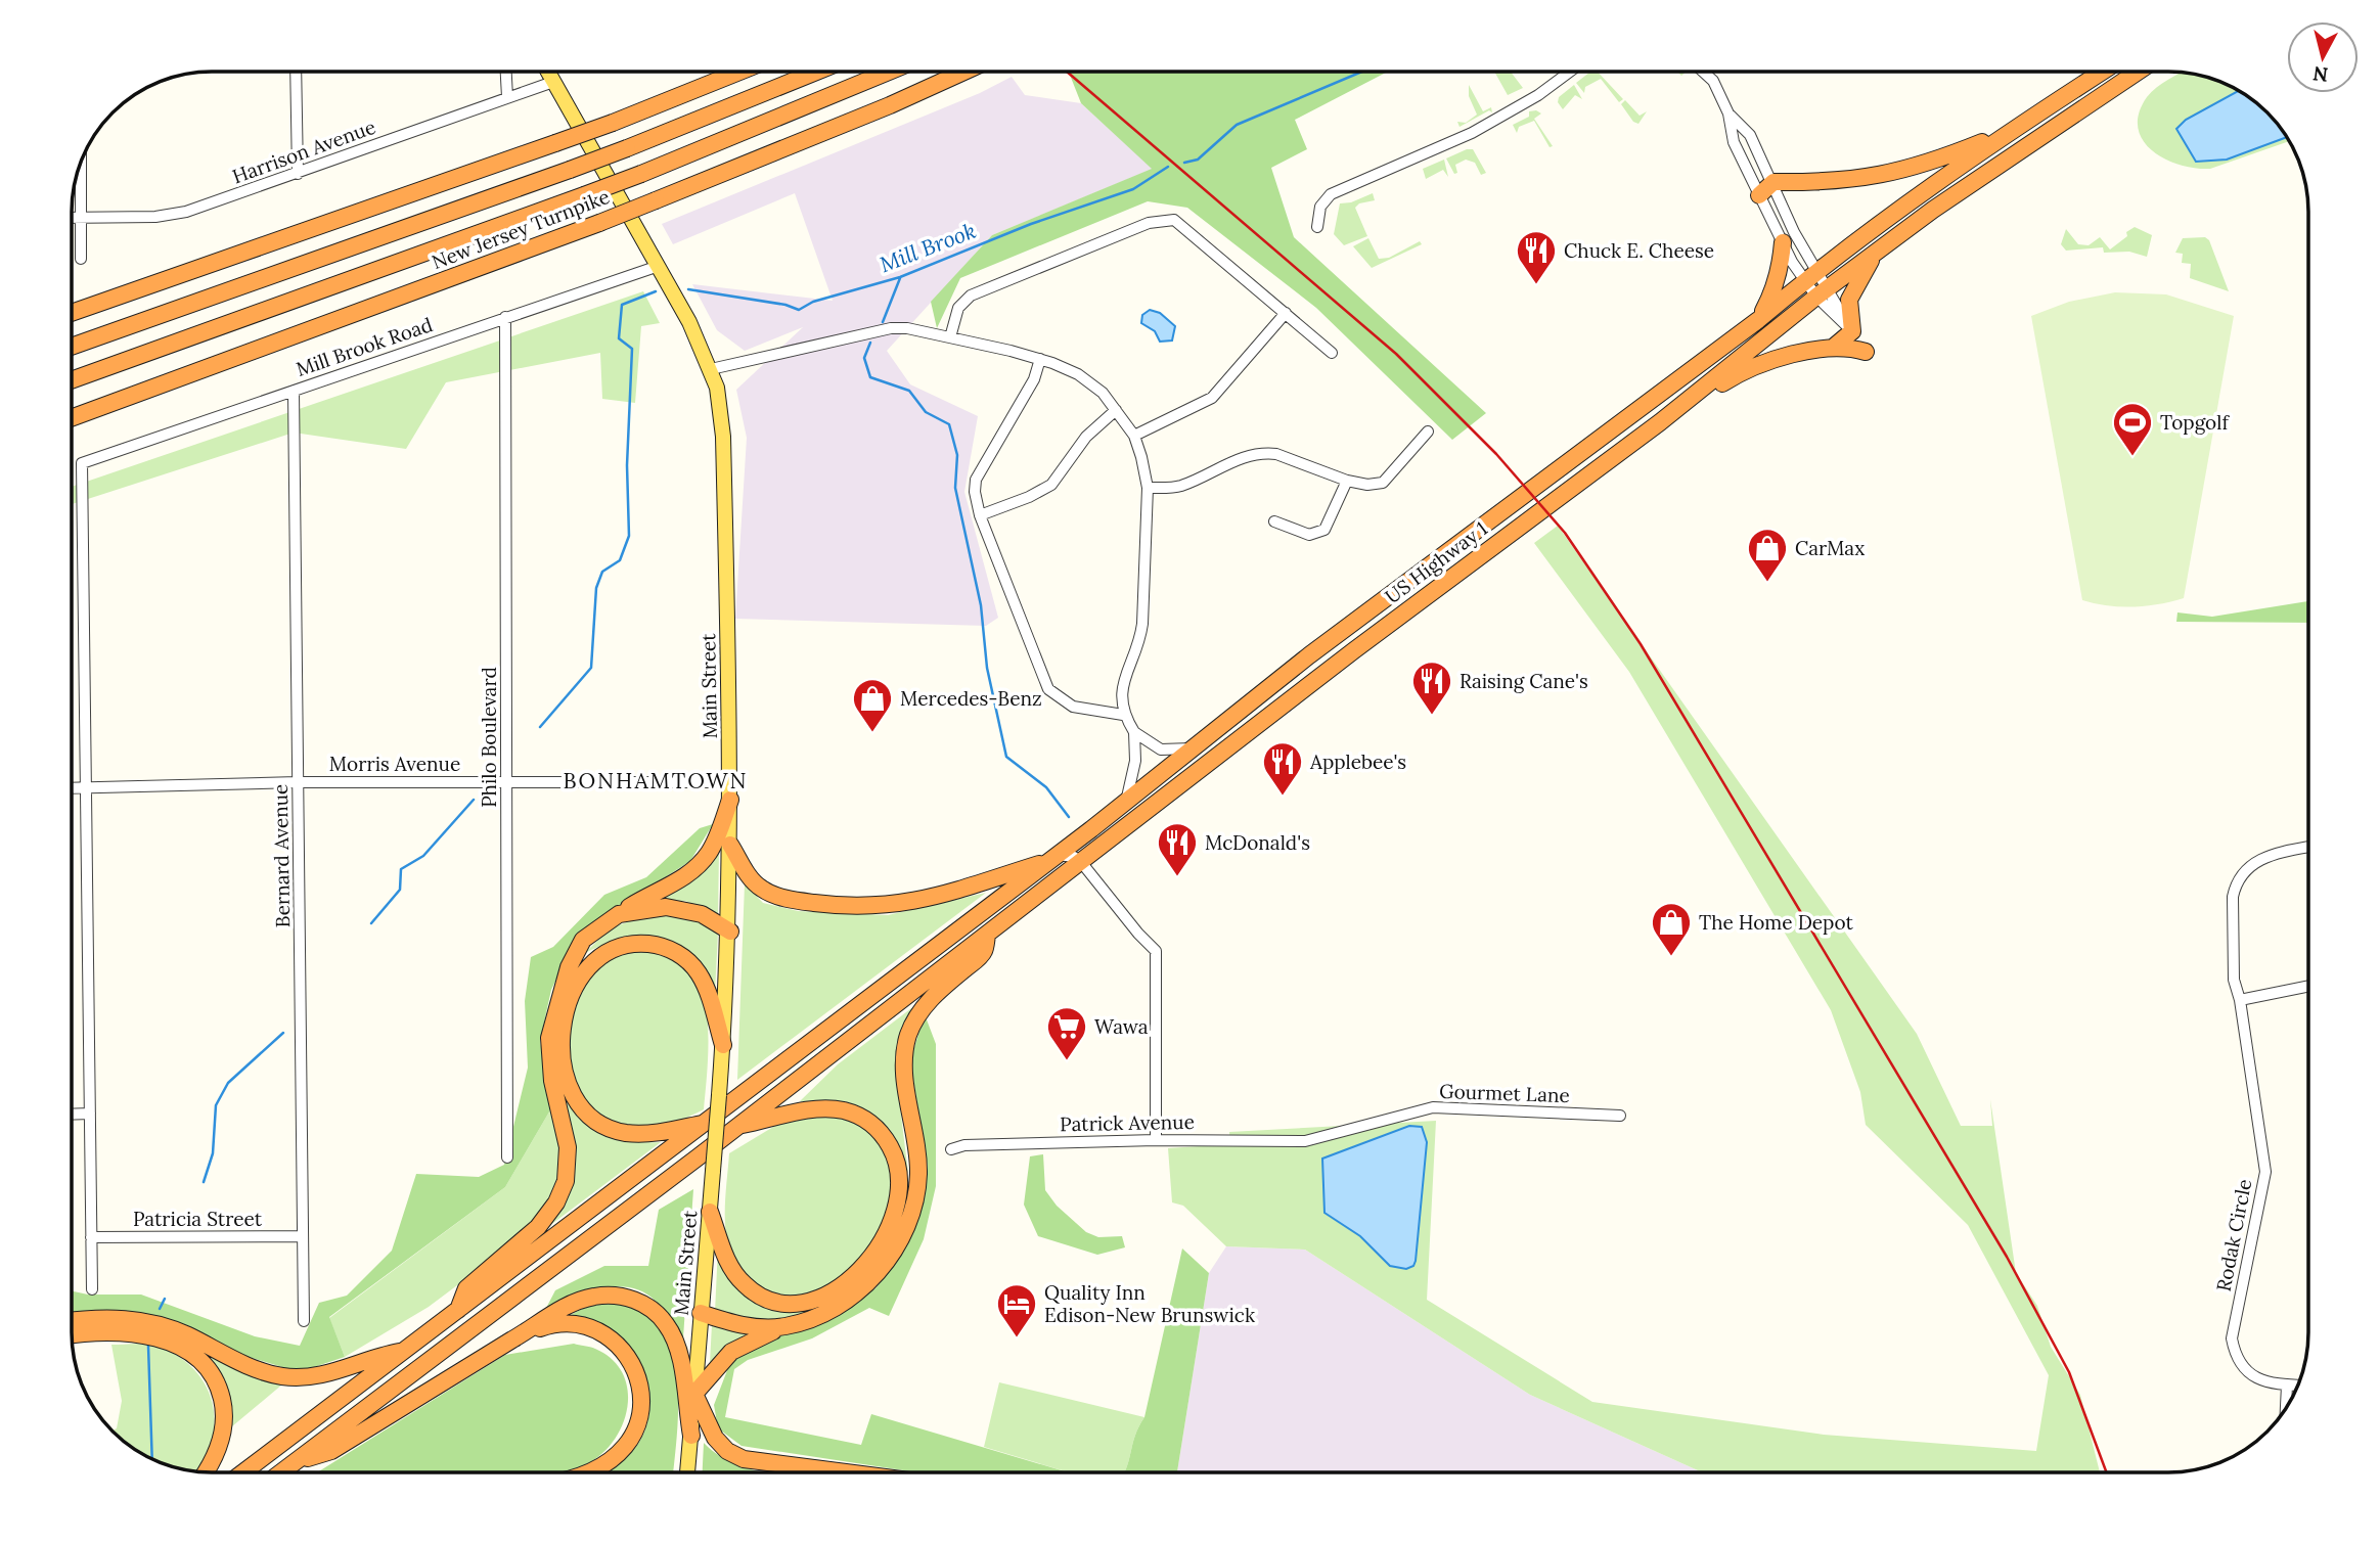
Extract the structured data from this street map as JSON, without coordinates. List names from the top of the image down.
{
  "streets": {
    "highway": ["New Jersey Turnpike", "US Highway 1"],
    "main road": ["Main Street"],
    "street": [
      "Harrison Avenue",
      "Mill Brook Road",
      "Philo Boulevard",
      "Morris Avenue",
      "Bernard Avenue",
      "Gourmet Lane",
      "Patrick Avenue",
      "Patricia Street",
      "Rodak Circle"
    ]
  },
  "crossings": [
    ["Harrison Avenue", "Main Street"],
    ["Mill Brook Road", "Main Street"],
    ["Mill Brook Road", "Philo Boulevard"],
    ["Mill Brook Road", "Morris Avenue"],
    ["Mill Brook Road", "Bernard Avenue"],
    ["Main Street", "Morris Avenue"],
    ["Philo Boulevard", "Morris Avenue"],
    ["Morris Avenue", "Bernard Avenue"],
    ["Bernard Avenue", "Patricia Street"],
    ["Gourmet Lane", "Patrick Avenue"]
  ],
  "districts": ["BONHAMTOWN"],
  "water": ["Mill Brook"],
  "places": {
    "restaurant": [
      "Chuck E. Cheese",
      "Raising Cane's",
      "Applebee's",
      "McDonald's"
    ],
    "sports": ["Topgolf"],
    "shop": ["CarMax", "Mercedes-Benz", "The Home Depot"],
    "supermarket": ["Wawa"],
    "hotel": ["Quality Inn Edison-New Brunswick"]
  },
  "north": "bottom"
}
